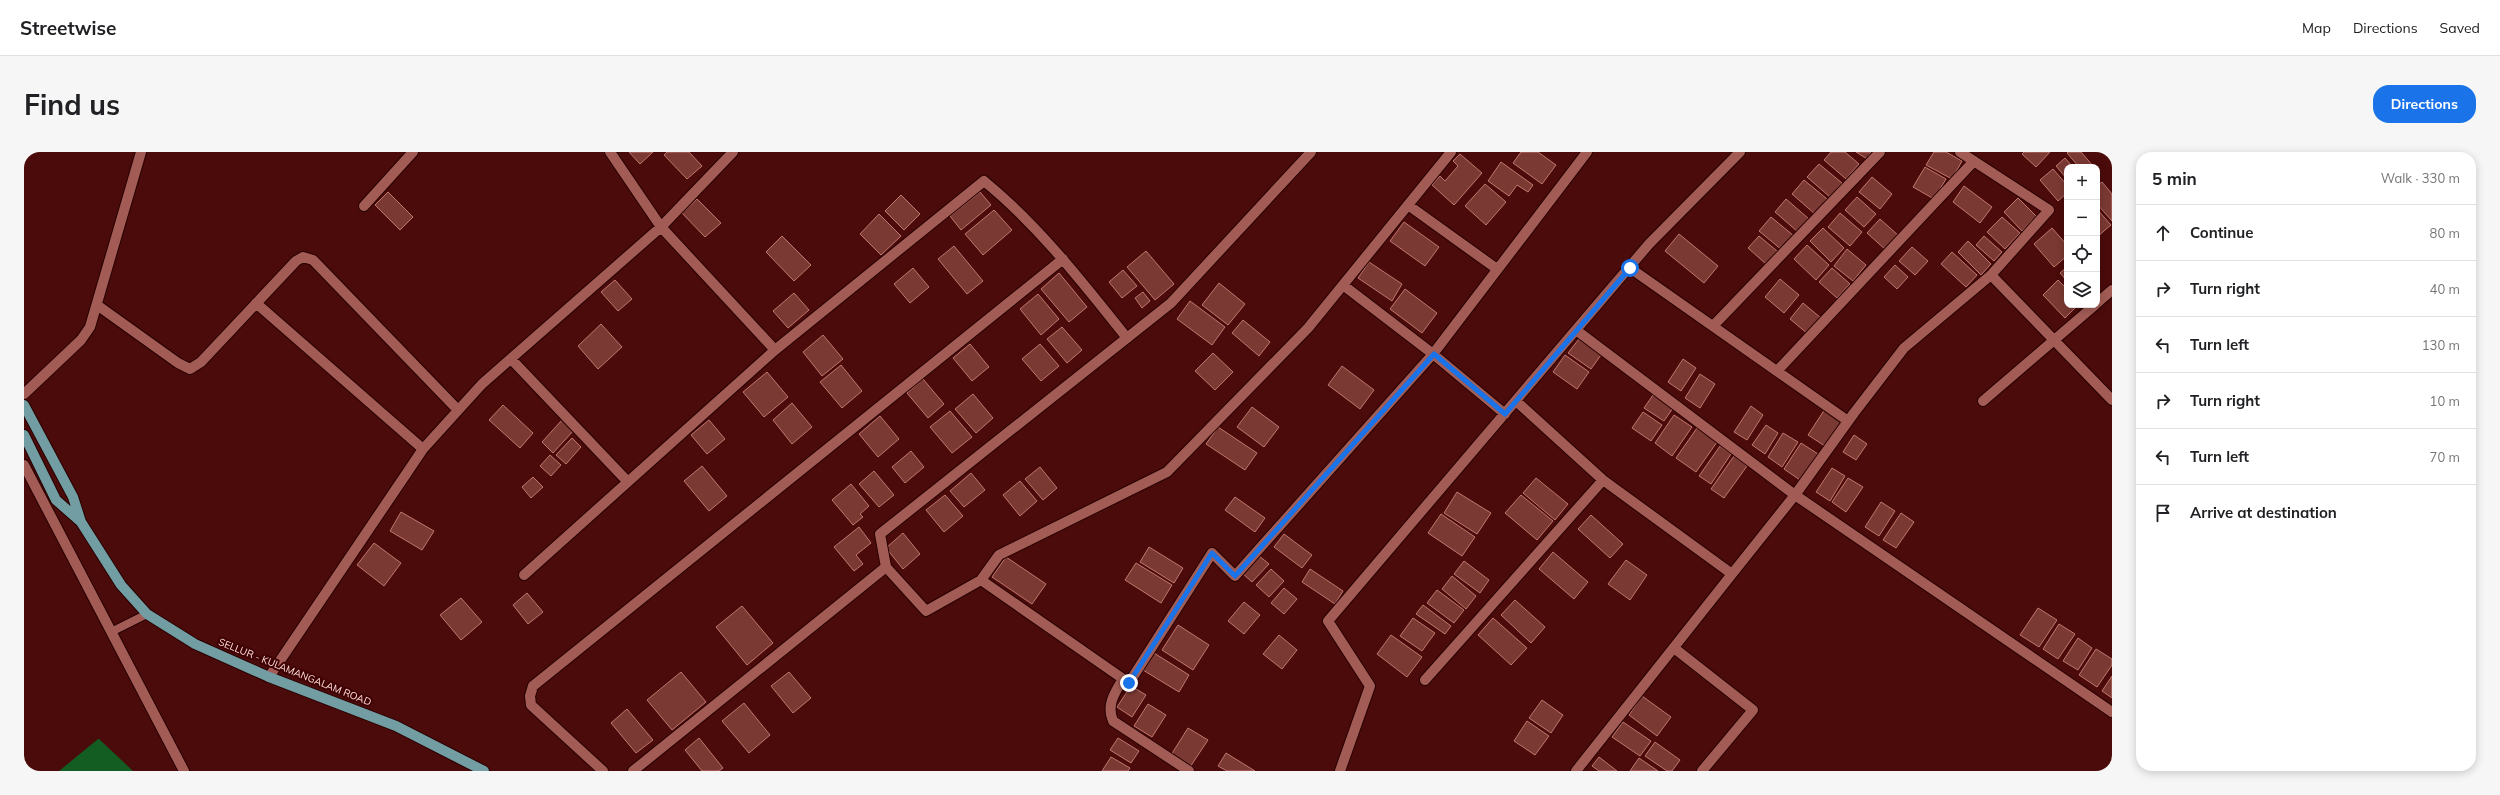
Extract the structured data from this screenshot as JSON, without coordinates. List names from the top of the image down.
{
  "streets": {
    "main road": ["SELLUR - KULAMANGALAM ROAD"]
  },
  "page": {
    "header": "Streetwise",
    "nav": ["Map", "Directions", "Saved"],
    "buttons": "Directions",
    "title": "Find us",
    "heading": ["5 min", "Walk · 330 m"],
    "map_buttons": ["+", "−"],
    "list": [
      ["Continue", "80 m"],
      ["Turn right", "40 m"],
      ["Turn left", "130 m"],
      ["Turn right", "10 m"],
      ["Turn left", "70 m"],
      "Arrive at destination"
    ]
  }
}
